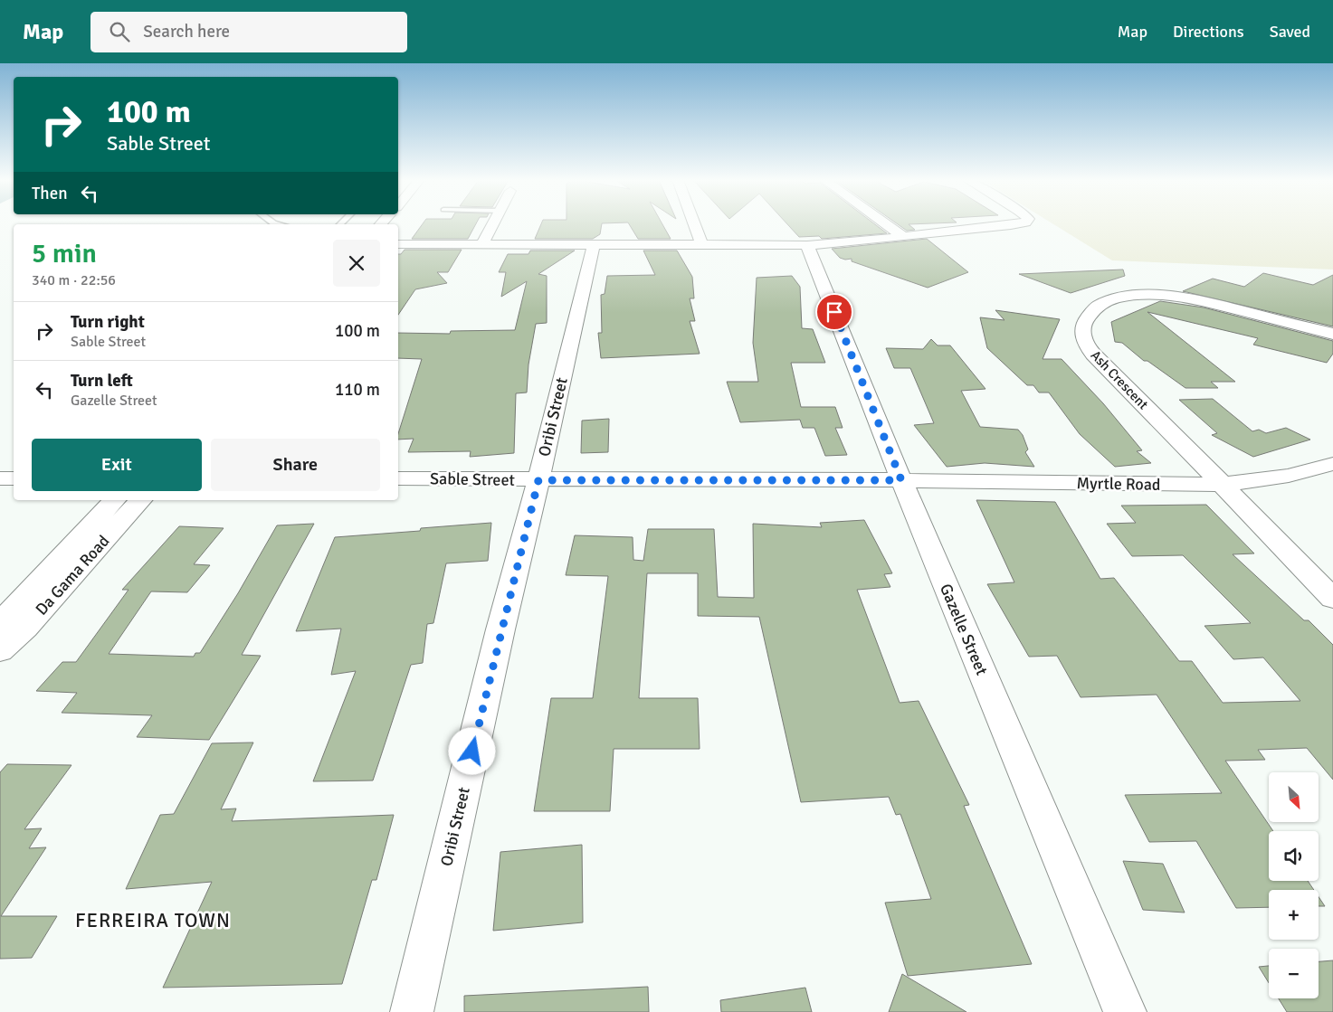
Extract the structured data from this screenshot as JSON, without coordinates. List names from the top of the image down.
{
  "streets": {
    "street": [
      "Ash Crescent",
      "Oribi Street",
      "Sable Street",
      "Myrtle Road",
      "Da Gama Road",
      "Gazelle Street"
    ]
  },
  "crossings": [
    ["Ash Crescent", "Myrtle Road"],
    ["Oribi Street", "Sable Street"],
    ["Sable Street", "Myrtle Road"],
    ["Sable Street", "Gazelle Street"],
    ["Myrtle Road", "Gazelle Street"]
  ],
  "districts": ["FERREIRA TOWN"],
  "north": "bottom right",
  "page": {
    "header": "Map",
    "search": "Search here",
    "nav": ["Map", "Directions", "Saved"],
    "turn": ["100 m", "Sable Street"],
    "then": "Then",
    "heading": ["5 min", "340 m · 22:56"],
    "list": [
      {
        "name": "Turn right",
        "note": "Sable Street",
        "value": "100 m"
      },
      {
        "name": "Turn left",
        "note": "Gazelle Street",
        "value": "110 m"
      }
    ],
    "buttons": ["Exit", "Share"],
    "map_buttons": ["+", "−"]
  }
}
